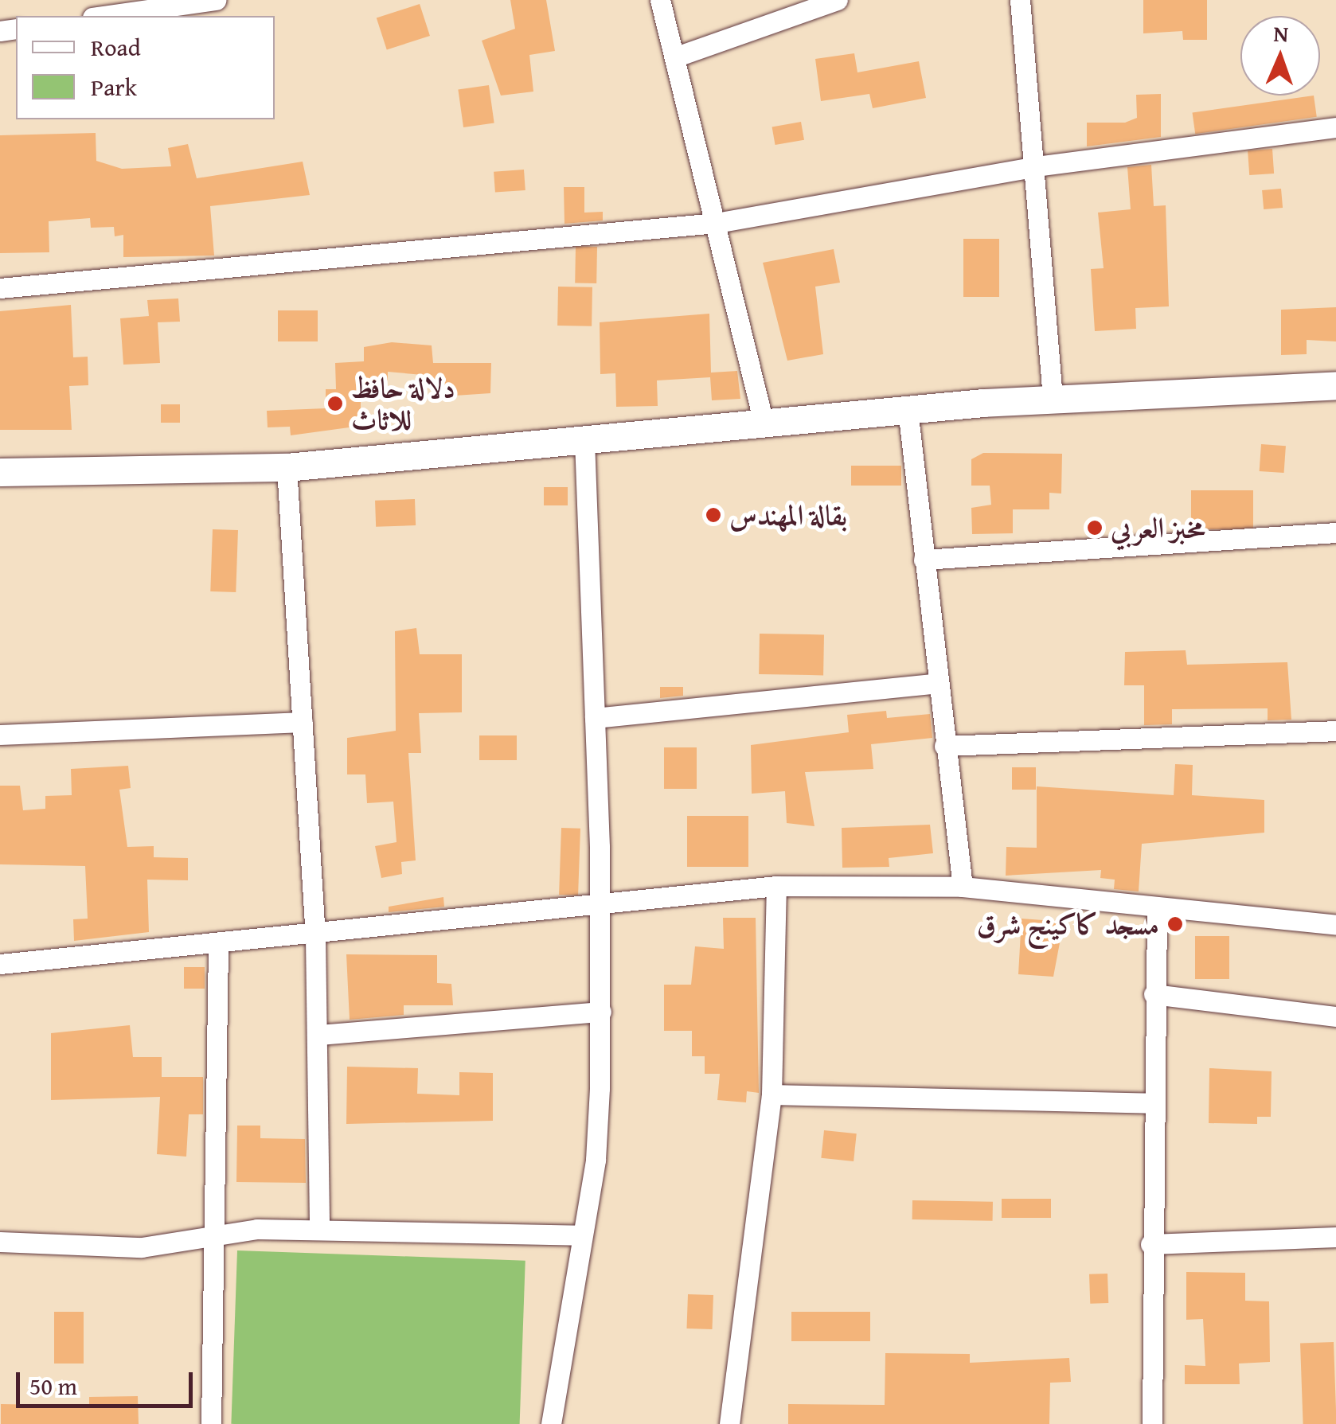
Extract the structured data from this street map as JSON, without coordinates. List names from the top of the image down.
{
  "places": [
    "دلالة حافظ للاثاث",
    "بقالة المهندس",
    "مخبز العربي",
    "مسجد كاكينج شرق"
  ],
  "legend": ["Road", "Park"],
  "scale_bar": "50 m",
  "north": "top"
}
